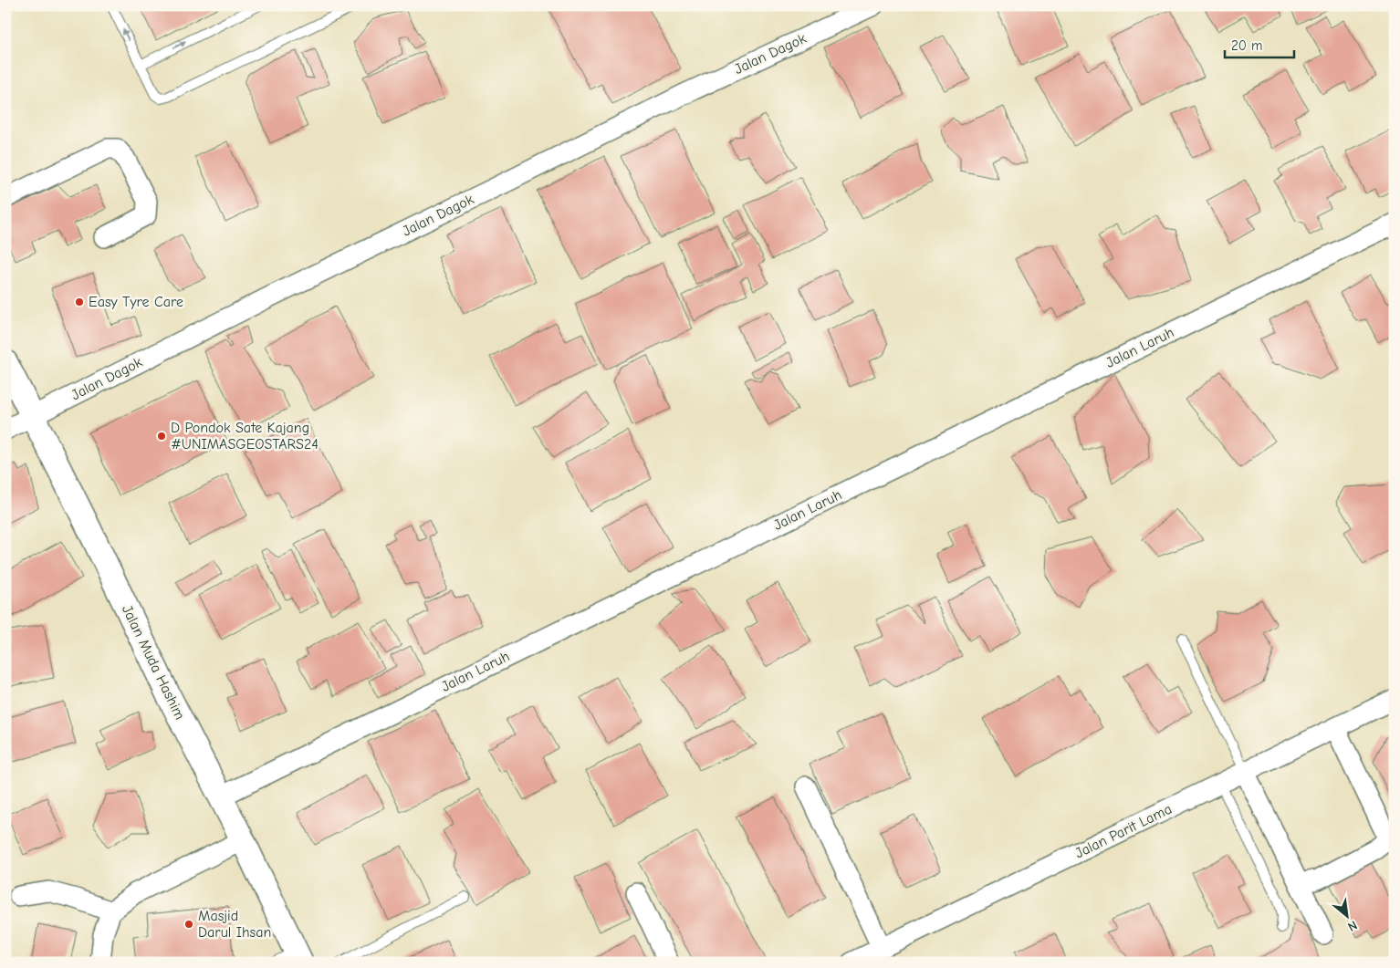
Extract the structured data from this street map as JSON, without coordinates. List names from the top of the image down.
{
  "streets": {
    "street": [
      "Jalan Dagok",
      "Jalan Laruh",
      "Jalan Muda Hashim",
      "Jalan Parit Lama"
    ]
  },
  "crossings": [
    ["Jalan Dagok", "Jalan Muda Hashim"],
    ["Jalan Laruh", "Jalan Muda Hashim"]
  ],
  "places": ["Easy Tyre Care", "D Pondok Sate Kajang #UNIMASGEOSTARS24", "Masjid Darul Ihsan"],
  "scale_bar": "20 m",
  "north": "bottom right"
}
